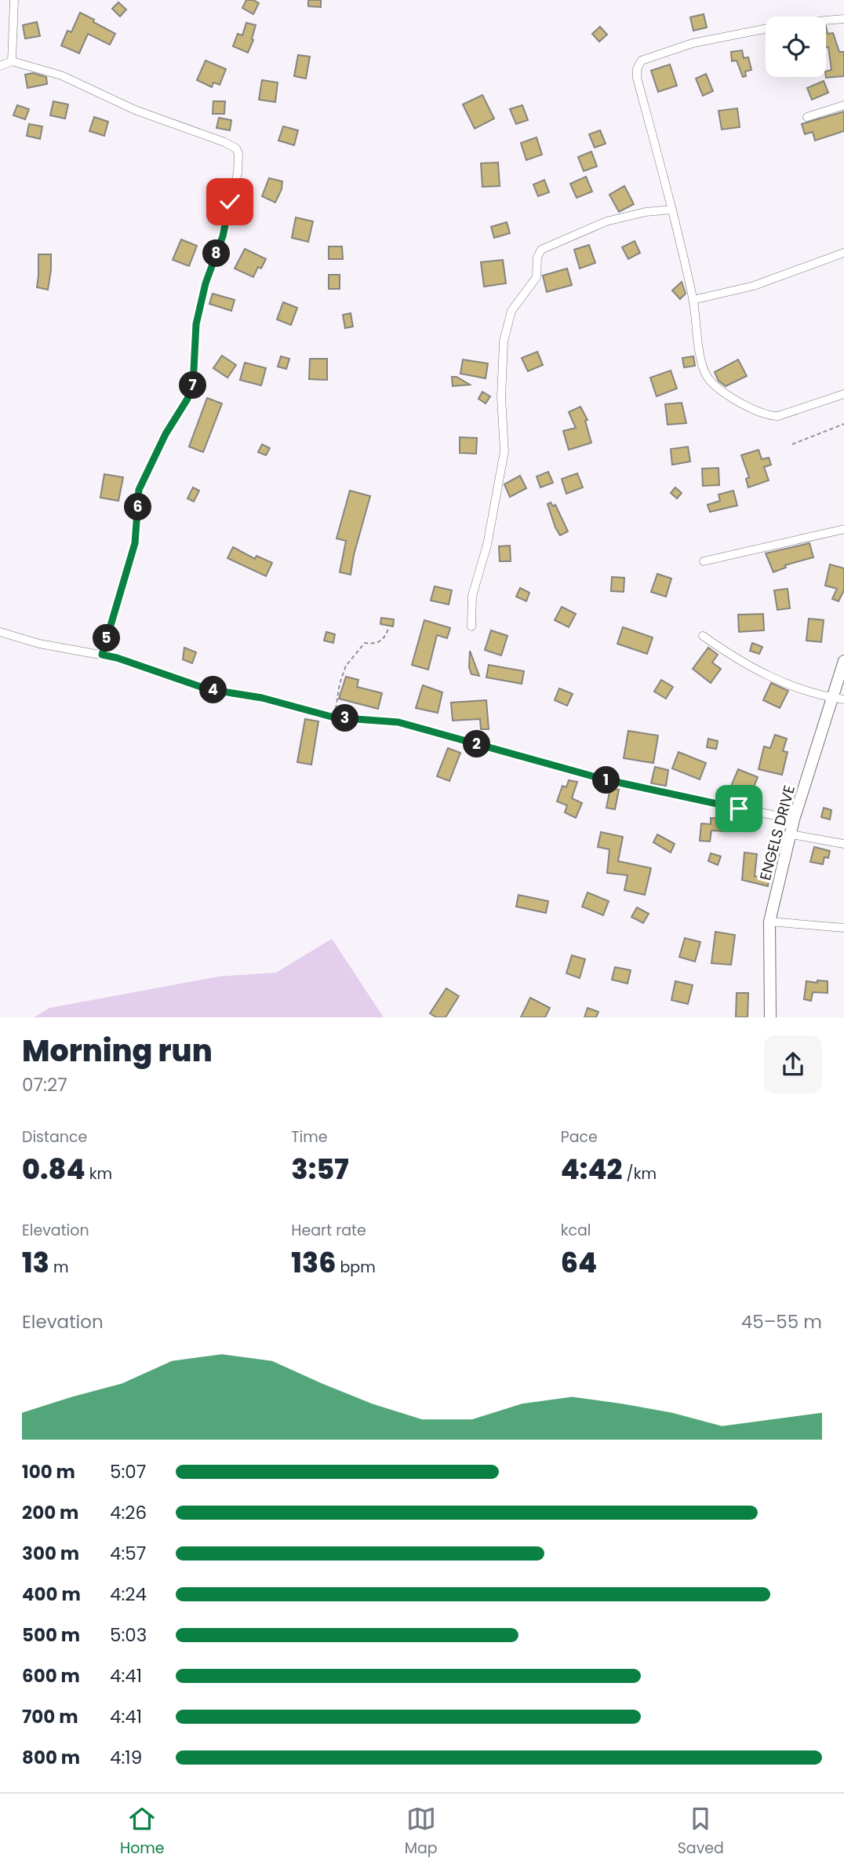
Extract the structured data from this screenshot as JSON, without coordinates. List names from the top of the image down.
{
  "streets": {
    "street": ["ENGELS DRIVE"]
  },
  "page": {
    "pins": [
      "8",
      "7",
      "6",
      "5",
      "4",
      "3",
      "2",
      "1"
    ],
    "heading": ["Morning run", "07:27"],
    "stats": [
      ["Distance", "0.84 km"],
      ["Time", "3:57"],
      ["Pace", "4:42 /km"],
      ["Elevation", "13 m"],
      ["Heart rate", "136 bpm"],
      ["kcal", "64"]
    ],
    "chart": ["Elevation", "45–55 m"],
    "list": [
      {
        "name": "100 m",
        "note": "5:07"
      },
      {
        "name": "200 m",
        "note": "4:26"
      },
      {
        "name": "300 m",
        "note": "4:57"
      },
      {
        "name": "400 m",
        "note": "4:24"
      },
      {
        "name": "500 m",
        "note": "5:03"
      },
      {
        "name": "600 m",
        "note": "4:41"
      },
      {
        "name": "700 m",
        "note": "4:41"
      },
      {
        "name": "800 m",
        "note": "4:19"
      }
    ],
    "tabs": ["Home", "Map", "Saved"]
  }
}
